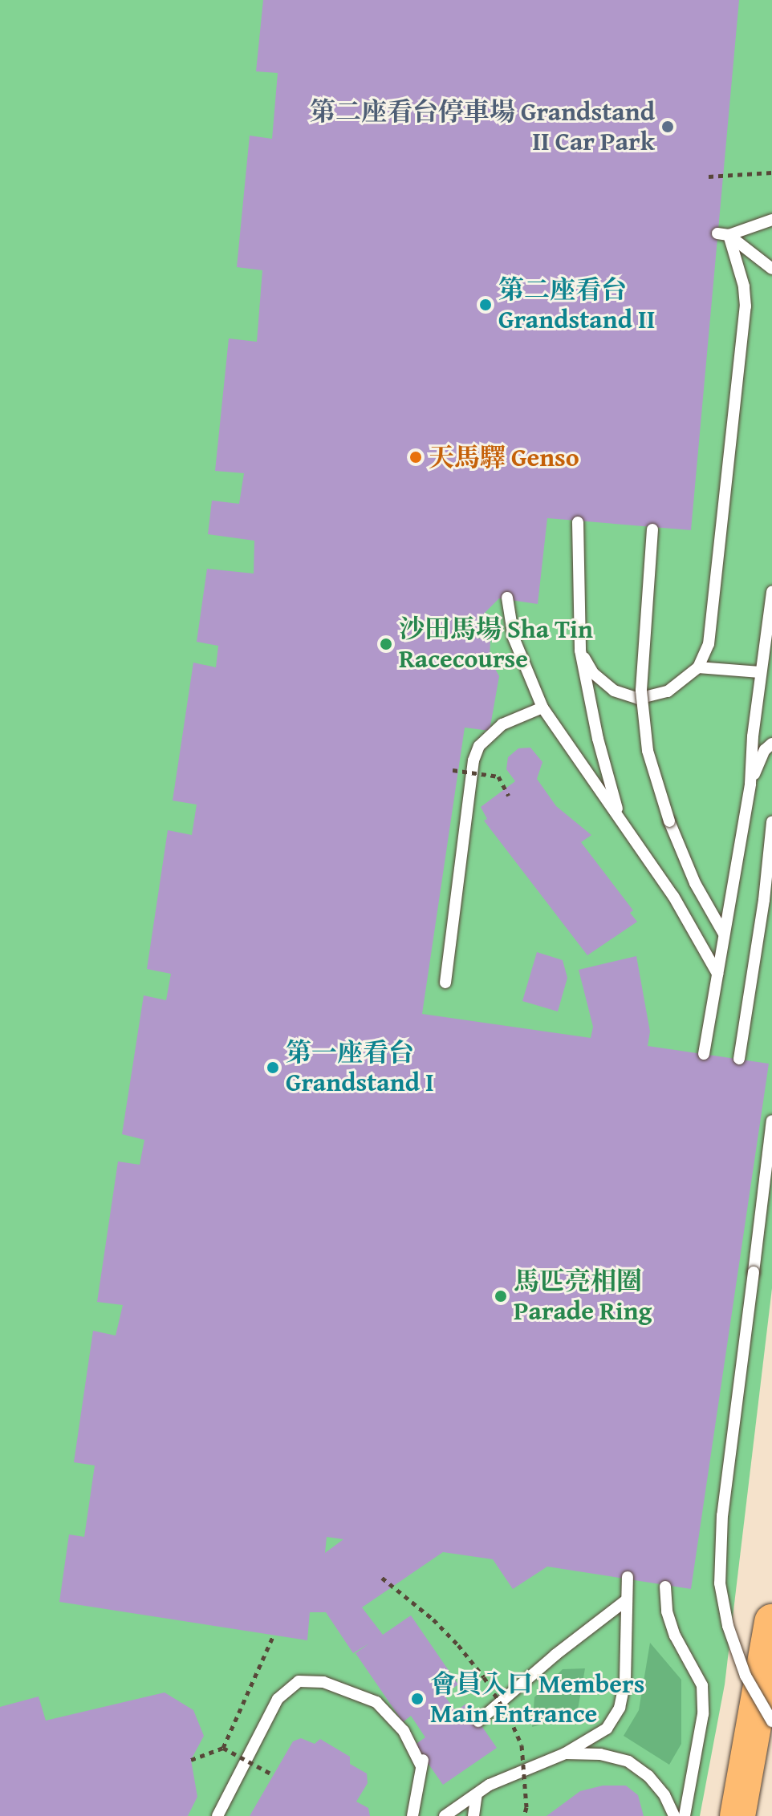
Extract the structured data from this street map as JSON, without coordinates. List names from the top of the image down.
{
  "places": [
    "第二座看台停車場 Grandstand II Car Park",
    "第二座看台 Grandstand II",
    "天馬驛 Genso",
    "沙田馬場 Sha Tin Racecourse",
    "第一座看台 Grandstand I",
    "馬匹亮相圈 Parade Ring",
    "會員入口 Members Main Entrance"
  ]
}
